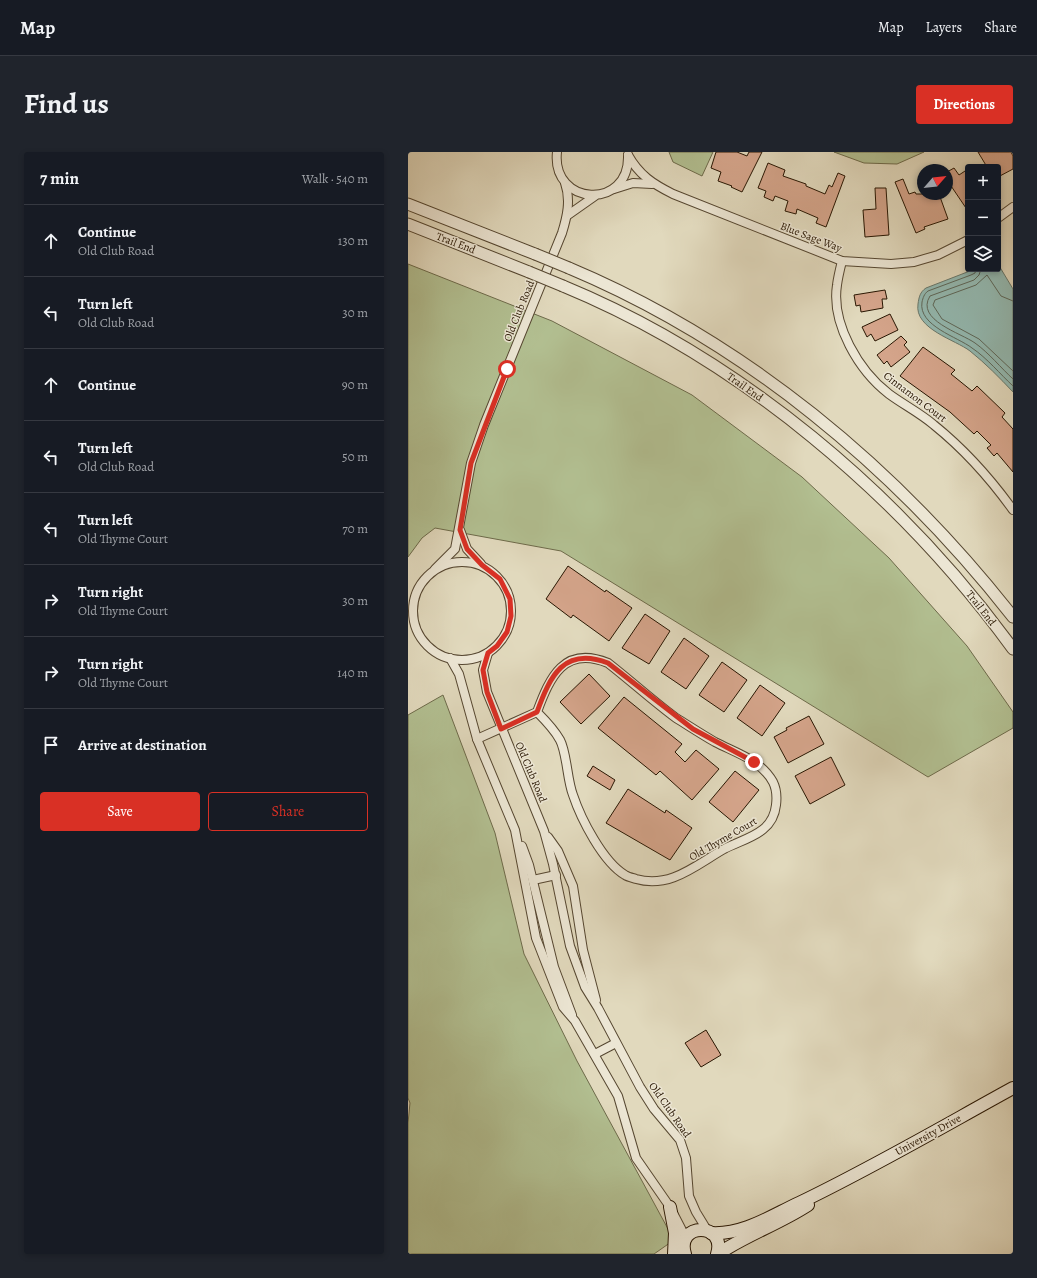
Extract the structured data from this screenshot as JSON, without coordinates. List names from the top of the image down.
{
  "streets": {
    "main road": ["University Drive"],
    "street": [
      "Blue Sage Way",
      "Trail End",
      "Old Club Road",
      "Cinnamon Court",
      "Old Thyme Court"
    ]
  },
  "crossings": [
    ["Blue Sage Way", "Cinnamon Court"],
    ["Old Club Road", "University Drive"]
  ],
  "north": "top right",
  "page": {
    "header": "Map",
    "nav": ["Map", "Layers", "Share"],
    "title": "Find us",
    "buttons": [
      "Directions",
      ["Save", "Share"]
    ],
    "heading": ["7 min", "Walk · 540 m"],
    "map_buttons": ["+", "−"],
    "list": [
      ["Continue", "Old Club Road", "130 m"],
      ["Turn left", "Old Club Road", "30 m"],
      ["Continue", "90 m"],
      ["Turn left", "Old Club Road", "50 m"],
      ["Turn left", "Old Thyme Court", "70 m"],
      ["Turn right", "Old Thyme Court", "30 m"],
      ["Turn right", "Old Thyme Court", "140 m"],
      "Arrive at destination"
    ]
  }
}
